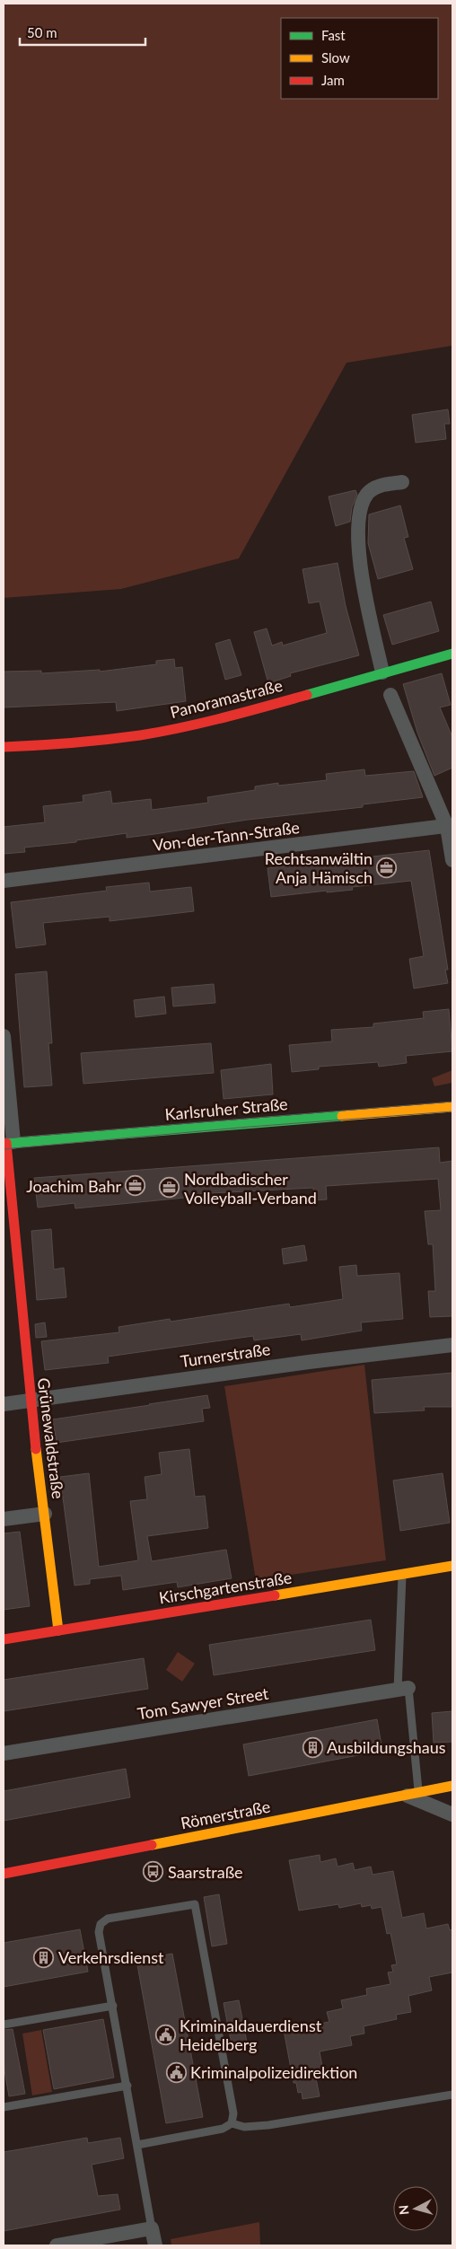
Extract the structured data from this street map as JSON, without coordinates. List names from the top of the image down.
{
  "streets": {
    "street": [
      "Panoramastraße",
      "Von-der-Tann-Straße",
      "Karlsruher Straße",
      "Turnerstraße",
      "Grünewaldstraße",
      "Kirschgartenstraße",
      "Tom Sawyer Street",
      "Römerstraße"
    ]
  },
  "crossings": [
    ["Karlsruher Straße", "Grünewaldstraße"],
    ["Turnerstraße", "Grünewaldstraße"],
    ["Grünewaldstraße", "Kirschgartenstraße"]
  ],
  "places": {
    "office": ["Rechtsanwältin Anja Hämisch", "Joachim Bahr", "Nordbadischer Volleyball-Verband"],
    "building": ["Ausbildungshaus", "Verkehrsdienst"],
    "bus stop": ["Saarstraße"],
    "public building": ["Kriminaldauerdienst Heidelberg", "Kriminalpolizeidirektion"]
  },
  "legend": ["Fast", "Slow", "Jam"],
  "scale_bar": "50 m",
  "north": "left"
}
